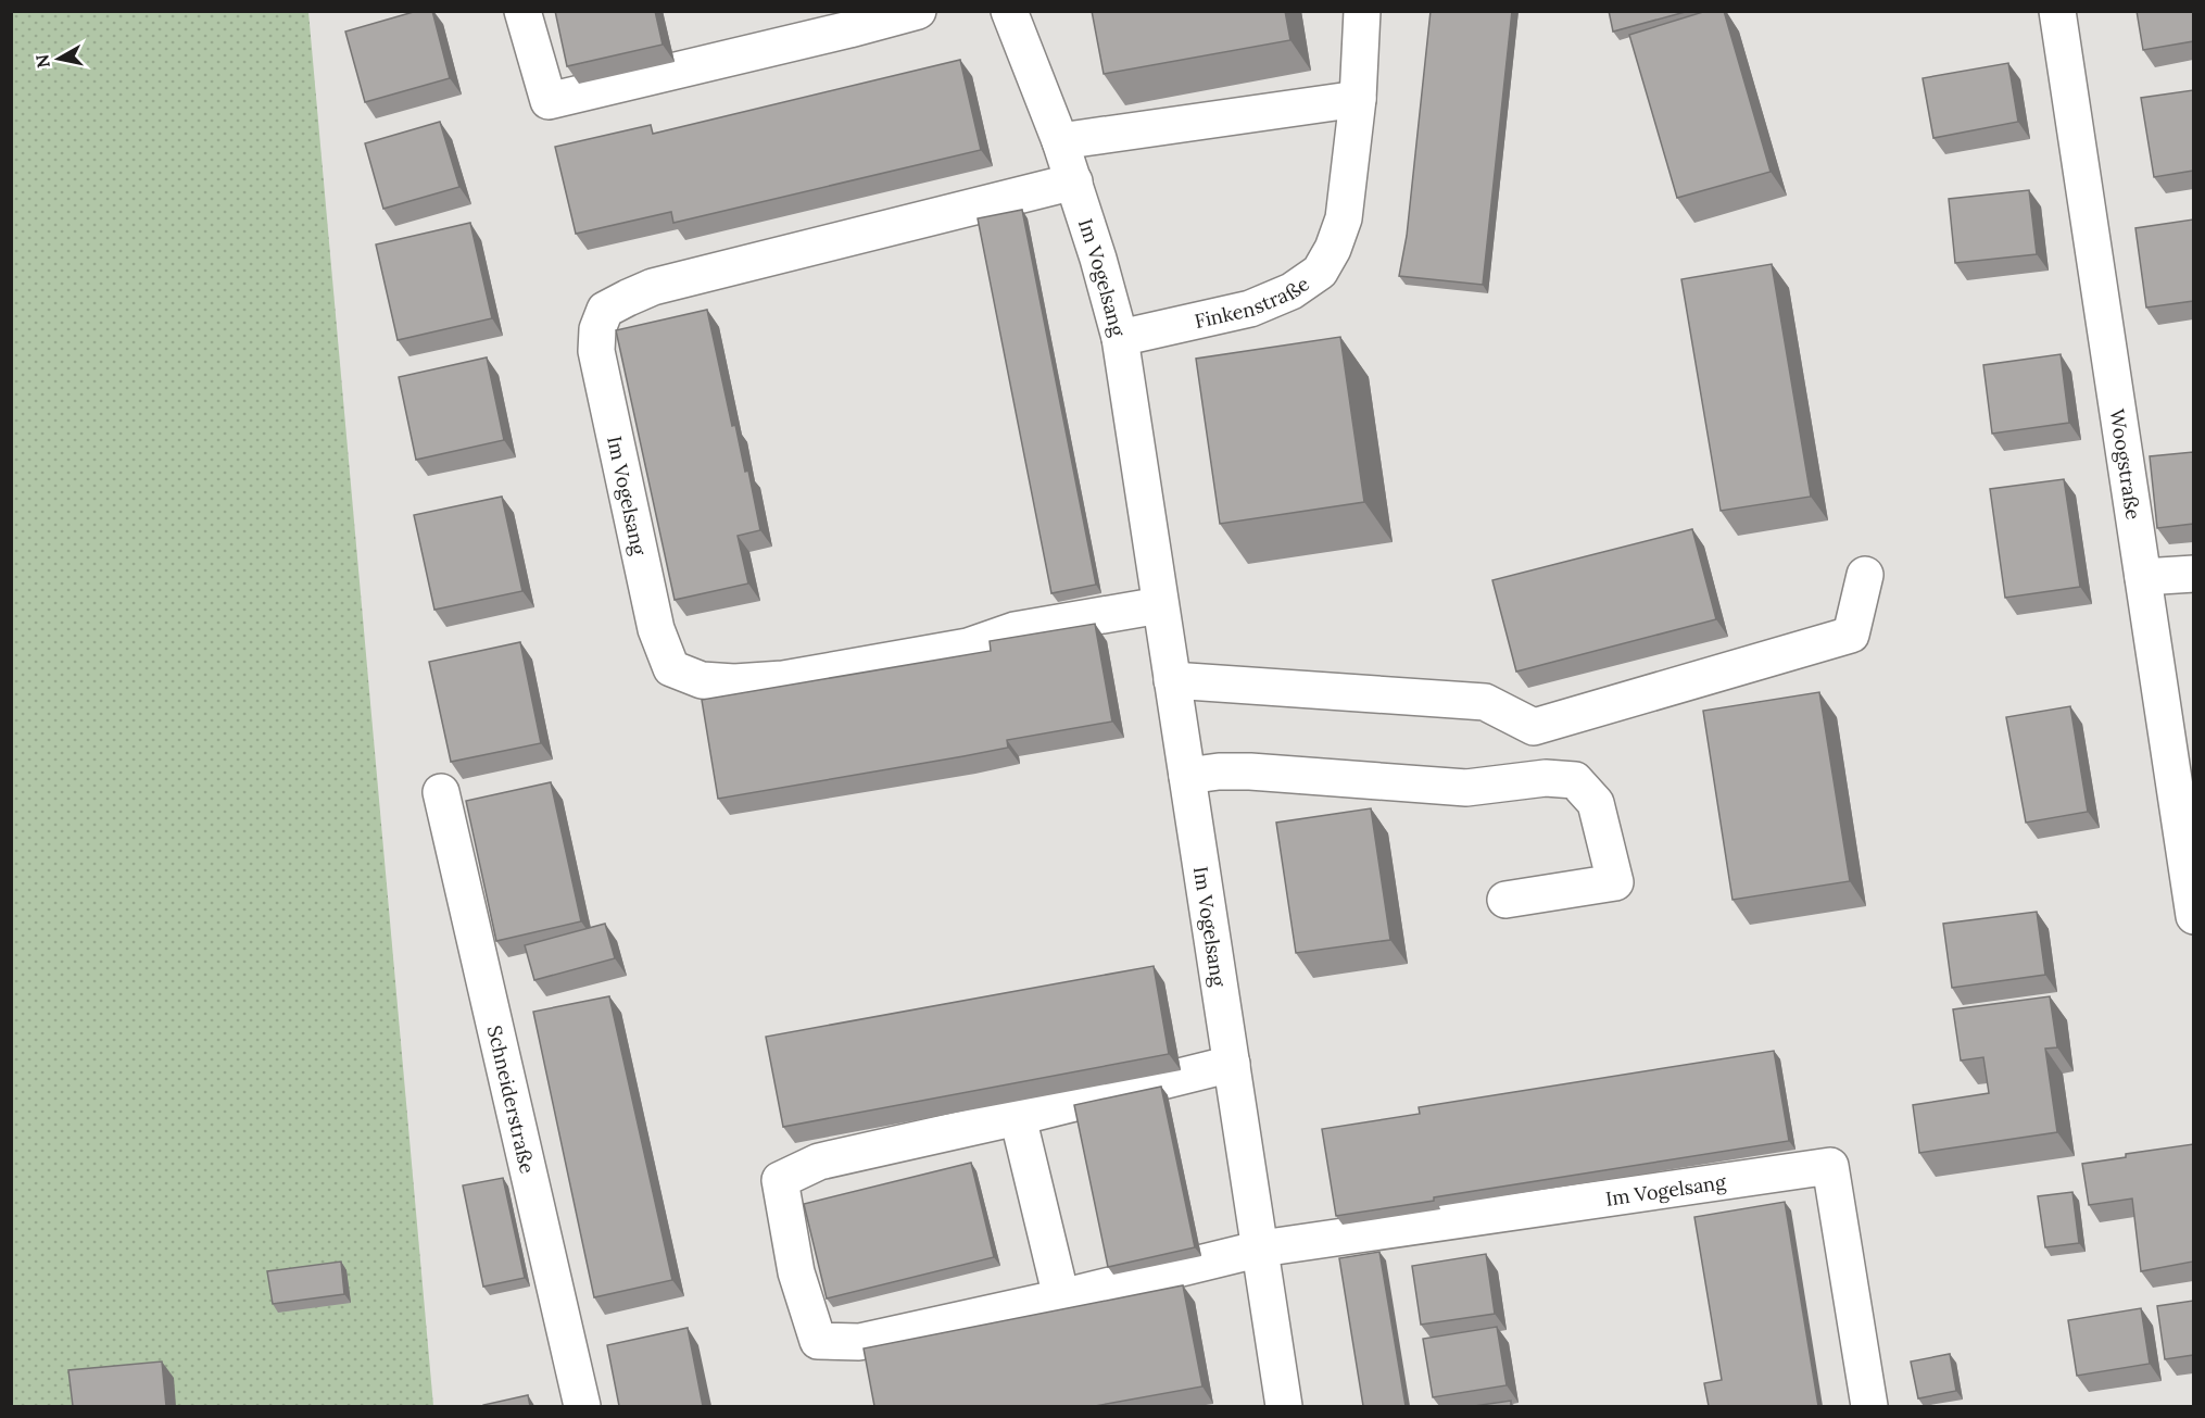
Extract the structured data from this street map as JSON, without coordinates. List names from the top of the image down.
{
  "streets": {
    "street": [
      "Im Vogelsang",
      "Finkenstraße",
      "Woogstraße",
      "Schneiderstraße"
    ]
  },
  "crossings": [
    ["Im Vogelsang", "Finkenstraße"]
  ],
  "north": "left"
}
